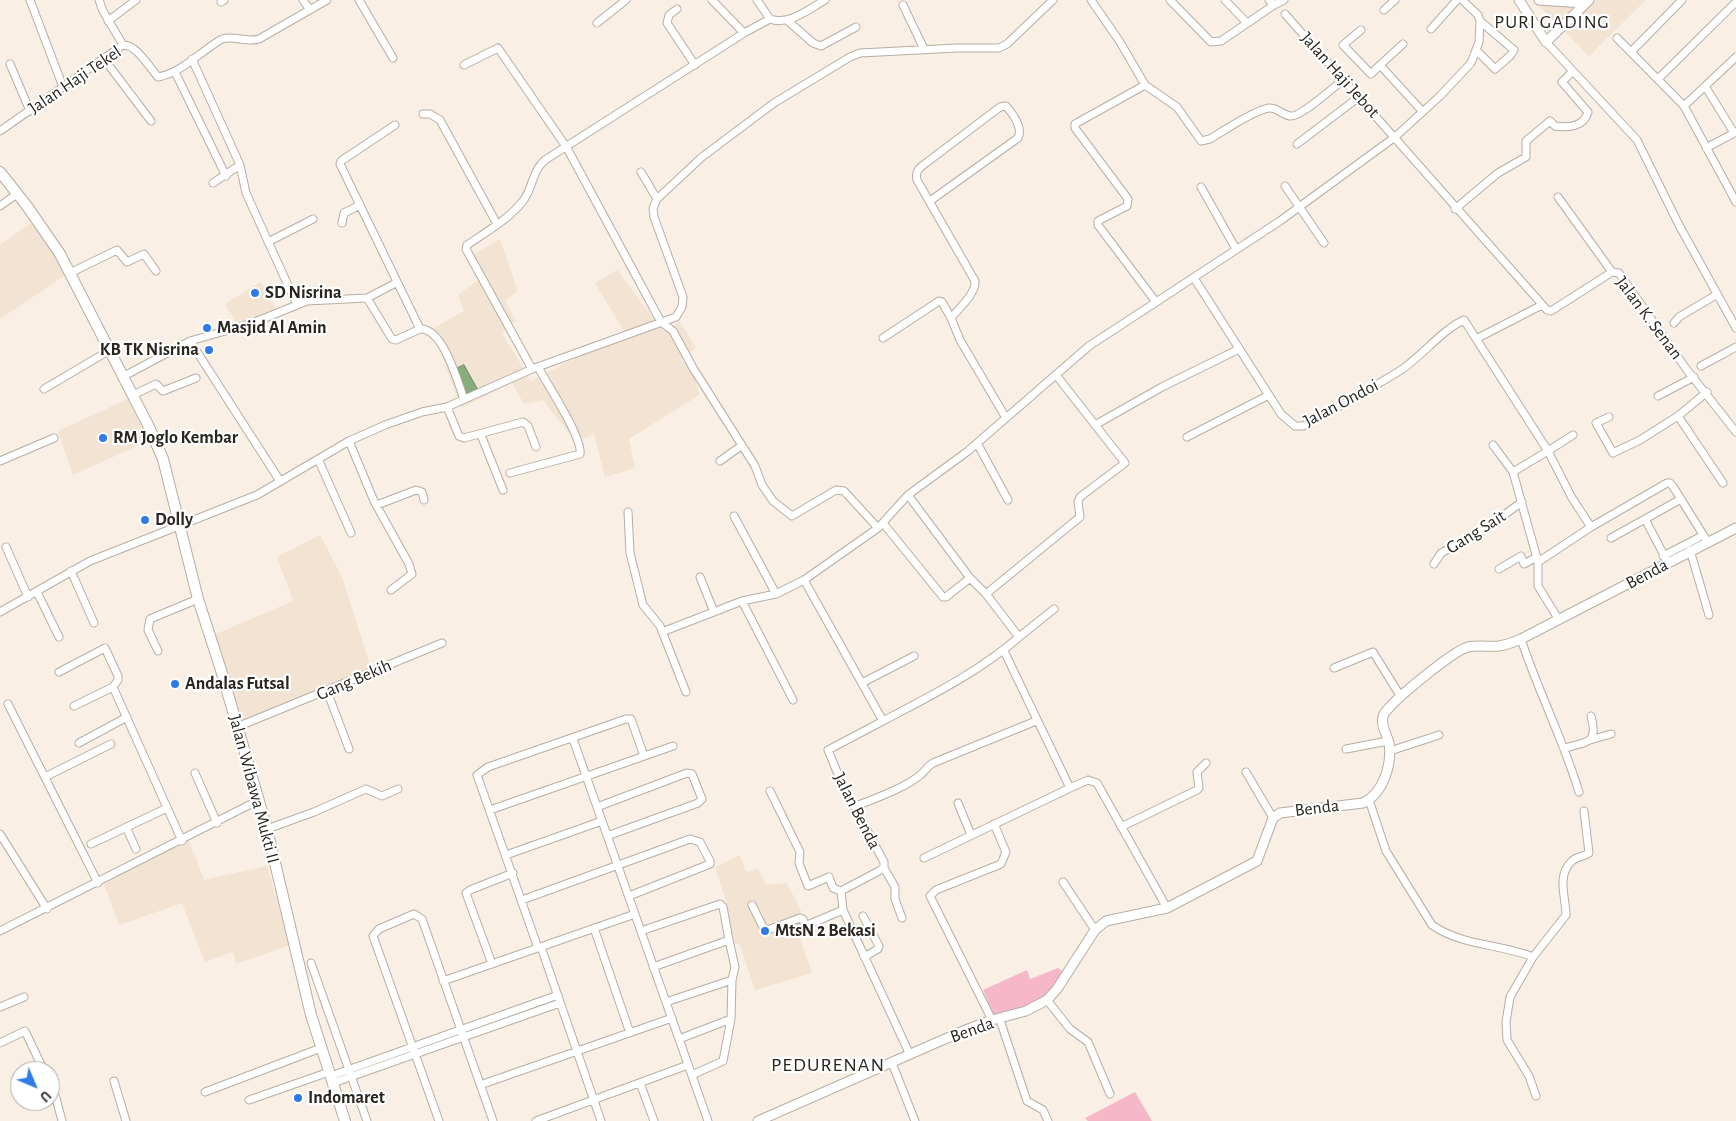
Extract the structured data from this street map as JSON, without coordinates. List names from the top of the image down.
{
  "streets": {
    "main road": ["Jalan Wibawa Mukti II"],
    "street": [
      "Jalan Haji Jebot",
      "Jalan Haji Tekel",
      "Jalan K. Senan",
      "Jalan Ondoi",
      "Gang Sait",
      "Benda",
      "Gang Bekih",
      "Jalan Benda"
    ]
  },
  "crossings": [
    ["Jalan K. Senan", "Jalan Ondoi"],
    ["Gang Bekih", "Jalan Wibawa Mukti II"]
  ],
  "districts": ["PURI GADING", "PEDURENAN"],
  "places": [
    "SD Nisrina",
    "Masjid Al Amin",
    "KB TK Nisrina",
    "RM Joglo Kembar",
    "Dolly",
    "Andalas Futsal",
    "MtsN 2 Bekasi",
    "Indomaret"
  ],
  "north": "bottom right"
}
